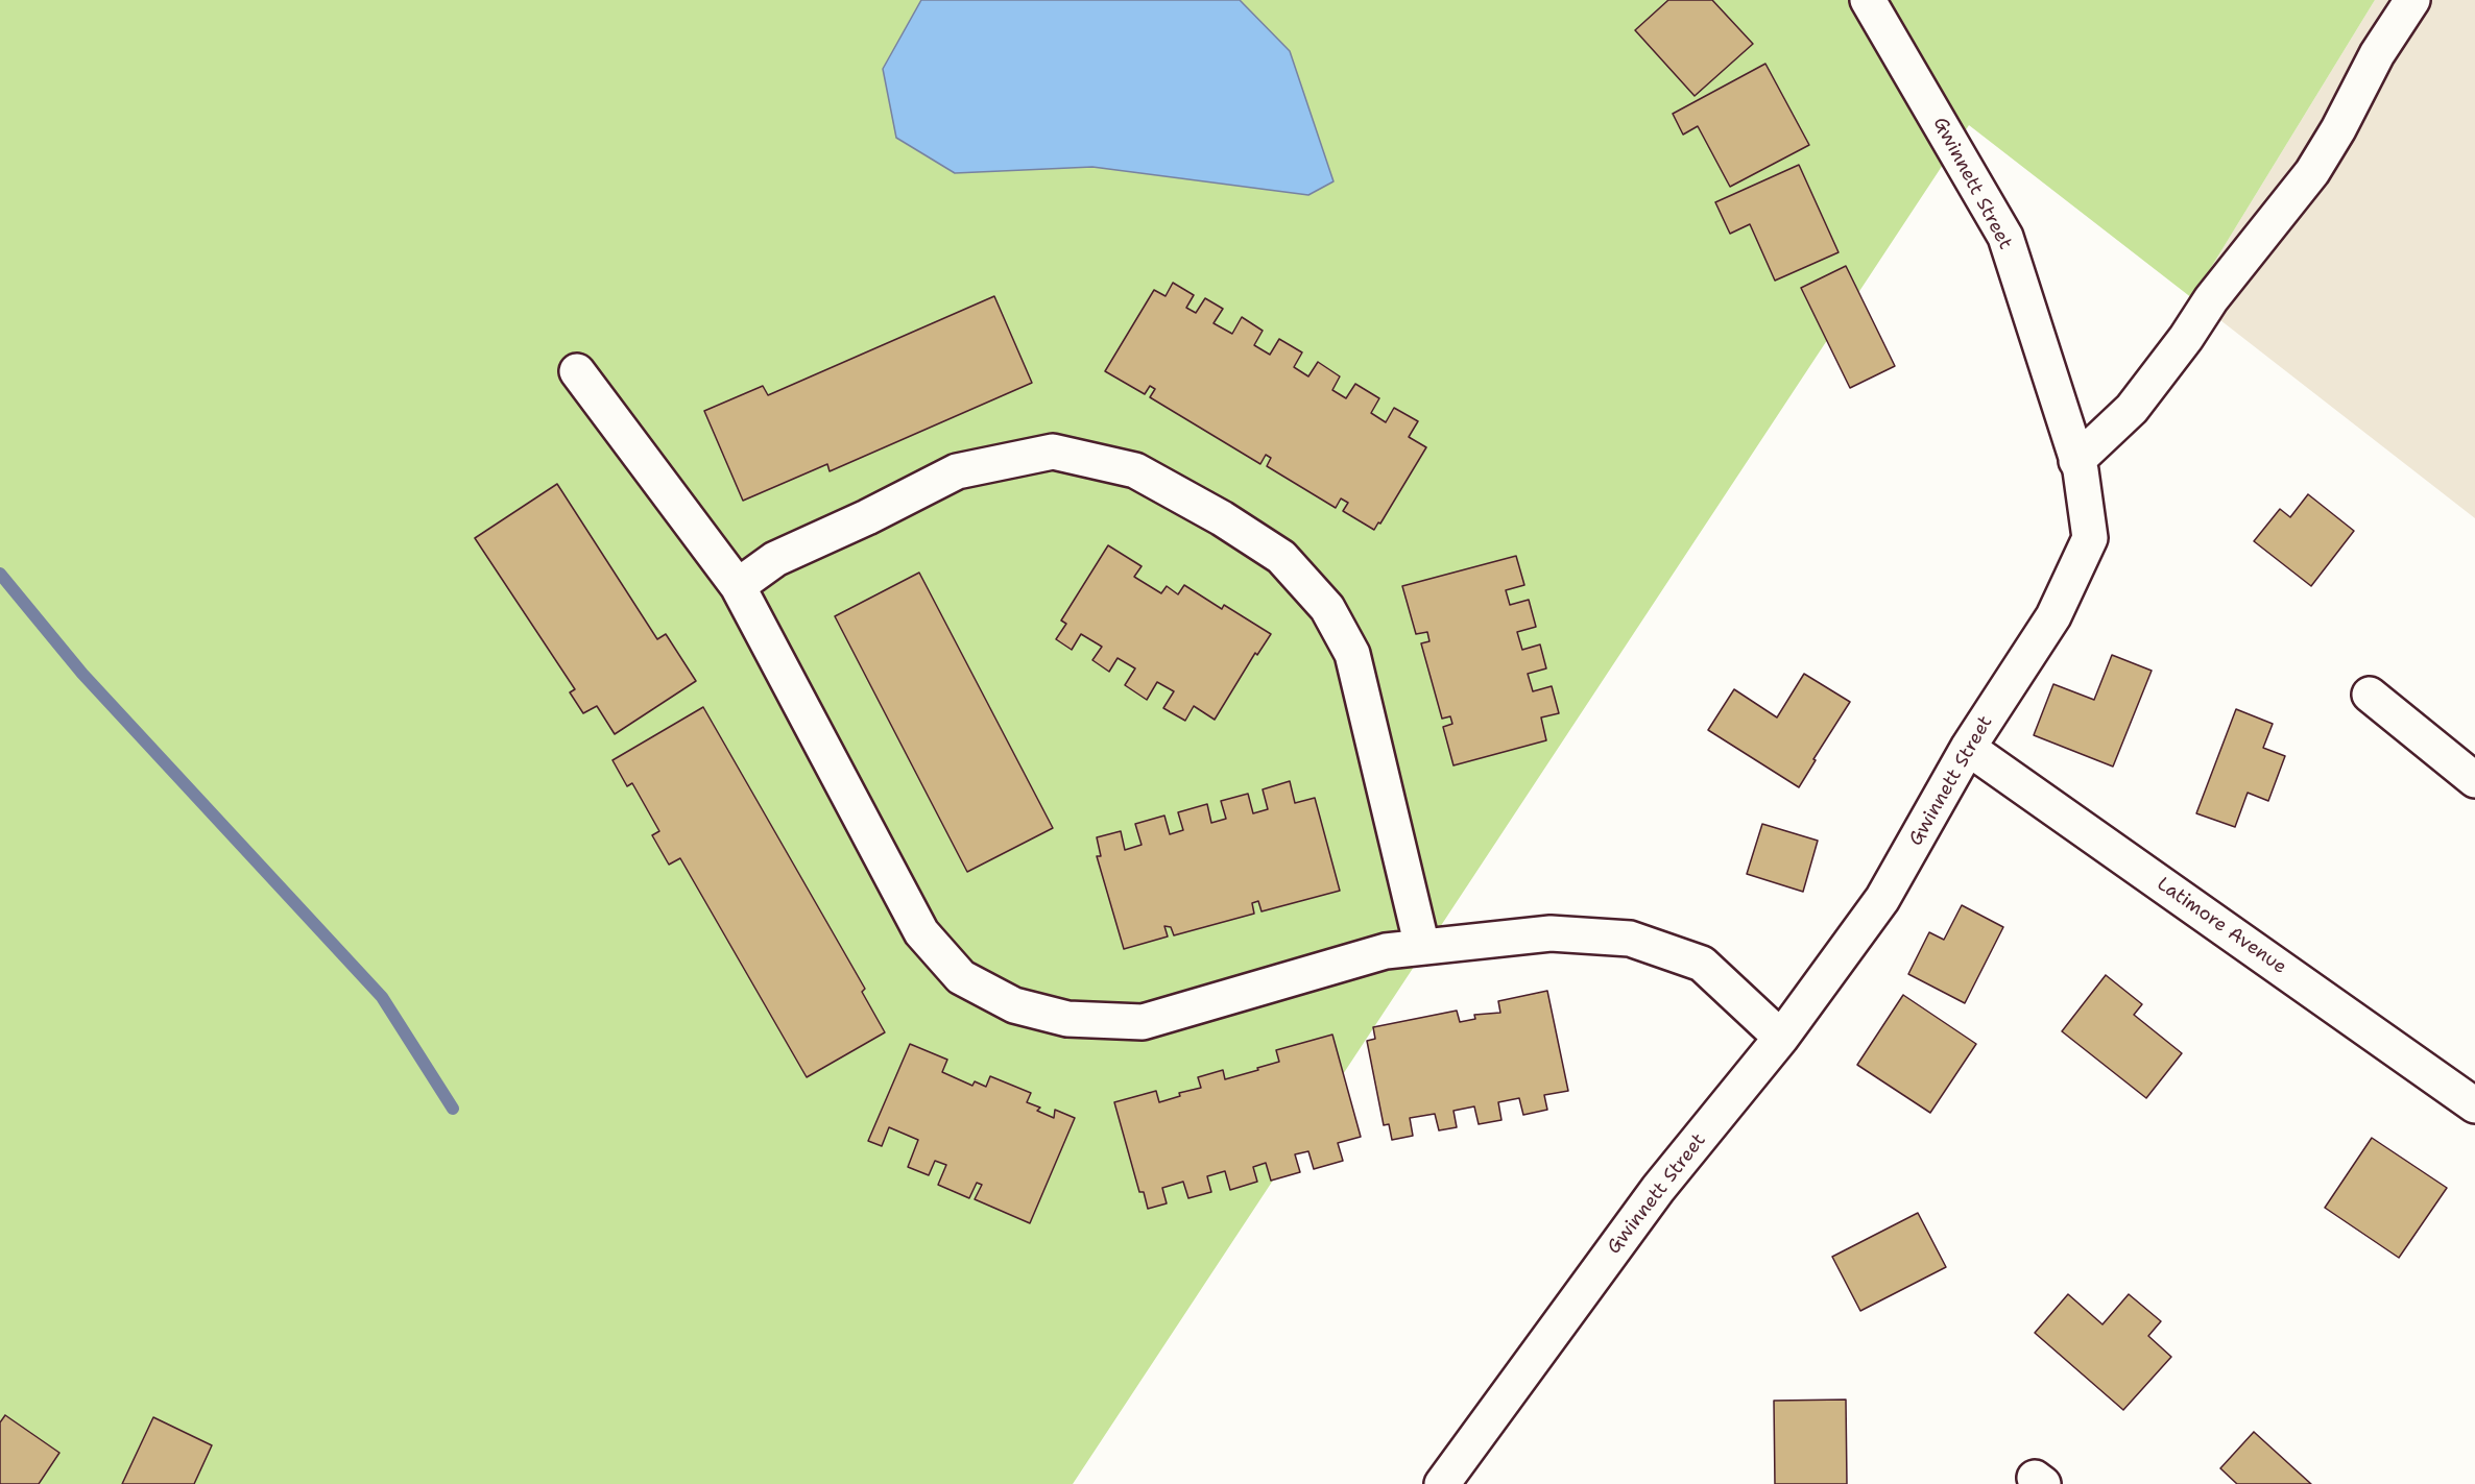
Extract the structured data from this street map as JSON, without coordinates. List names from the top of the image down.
{
  "streets": {
    "street": ["Gwinnett Street", "Latimore Avenue"]
  },
  "crossings": [
    ["Gwinnett Street", "Latimore Avenue"]
  ]
}
